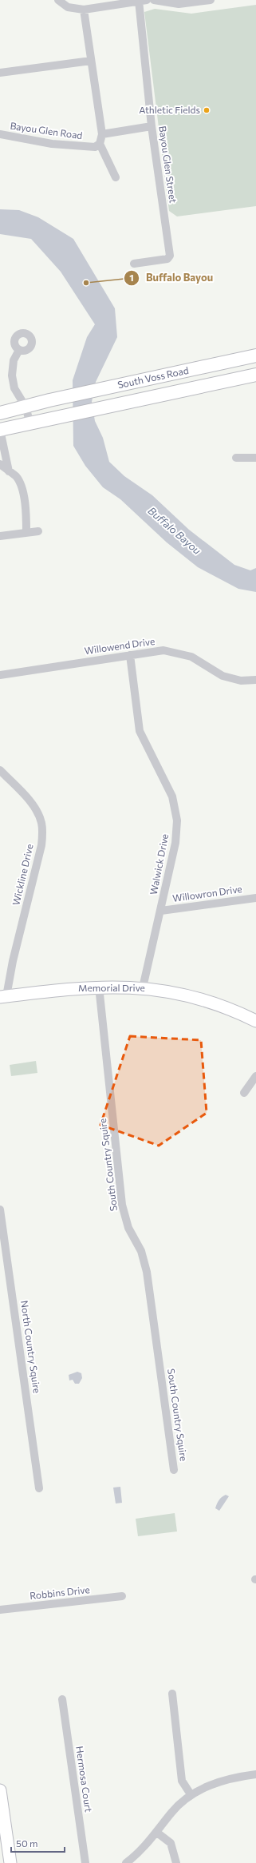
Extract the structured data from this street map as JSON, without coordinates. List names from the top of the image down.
{
  "streets": {
    "main road": ["South Voss Road"],
    "street": [
      "Bayou Glen Road",
      "Bayou Glen Street",
      "Willowend Drive",
      "Walwick Drive",
      "Wickline Drive",
      "Willowron Drive",
      "Memorial Drive",
      "South Country Squire",
      "North Country Squire",
      "Robbins Drive",
      "Hermosa Court"
    ]
  },
  "crossings": [
    ["Willowend Drive", "Walwick Drive"],
    ["Walwick Drive", "Willowron Drive"],
    ["Walwick Drive", "Memorial Drive"],
    ["Wickline Drive", "Memorial Drive"],
    ["Memorial Drive", "South Country Squire"]
  ],
  "water": ["Buffalo Bayou"],
  "places": ["Athletic Fields", "Buffalo Bayou"],
  "scale_bar": "50 m"
}
